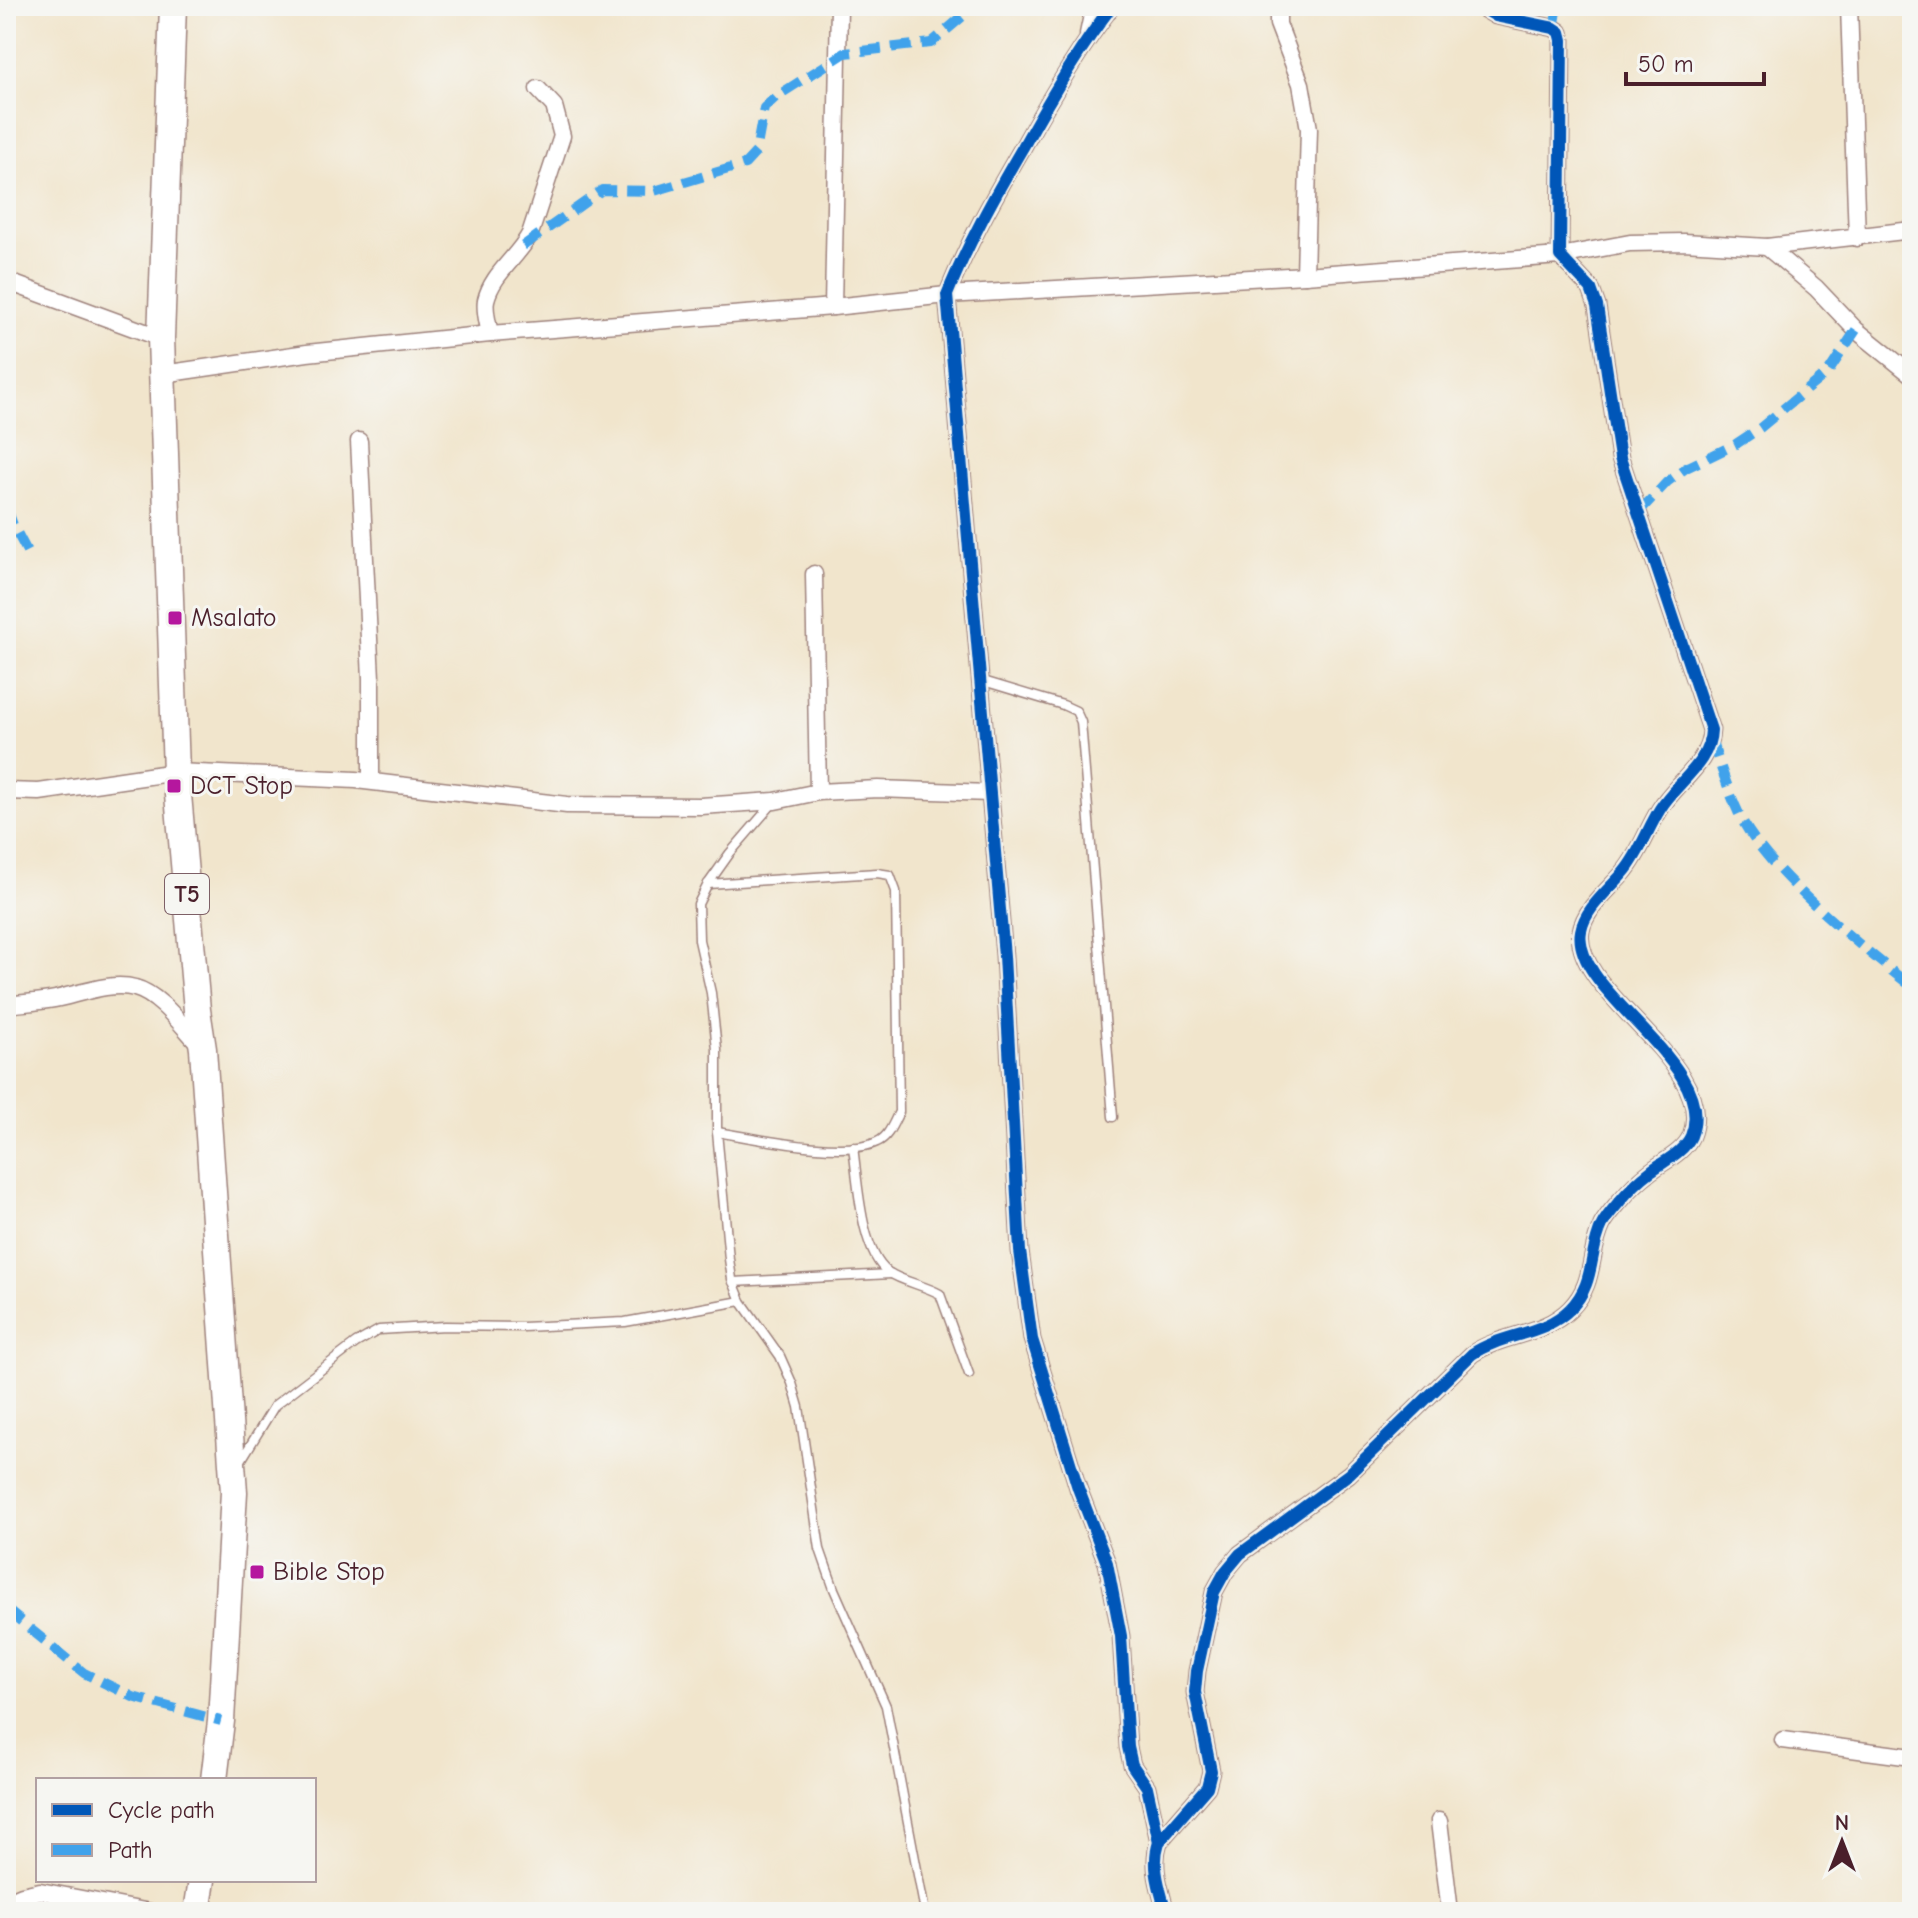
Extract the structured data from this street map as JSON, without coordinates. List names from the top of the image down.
{
  "streets": {
    "highway": ["T5"]
  },
  "places": {
    "transit": ["Msalato", "DCT Stop", "Bible Stop"]
  },
  "legend": ["Cycle path", "Path"],
  "scale_bar": "50 m",
  "north": "top"
}
